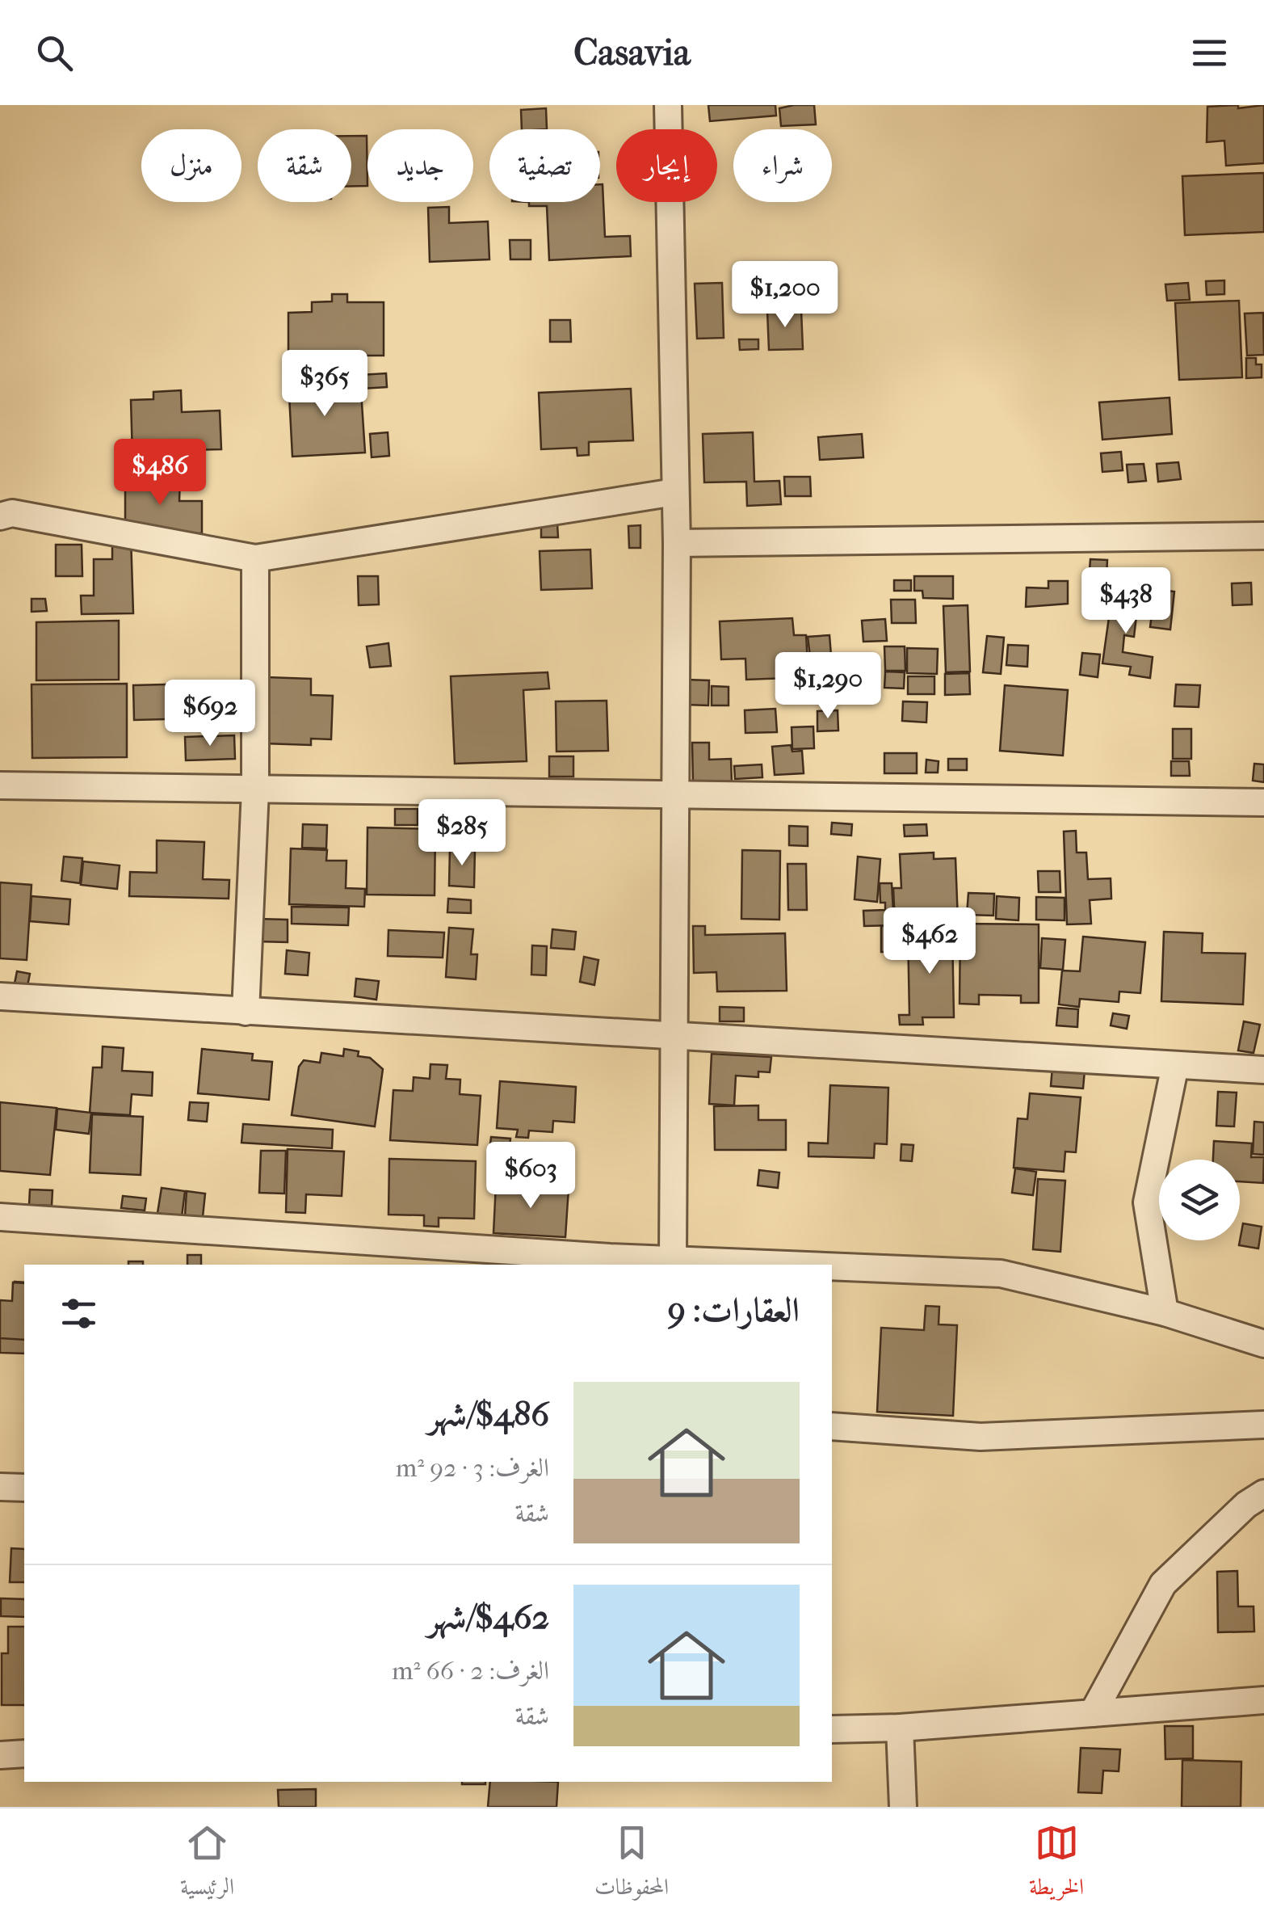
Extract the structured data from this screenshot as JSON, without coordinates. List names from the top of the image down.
{
  "page": {
    "header": "Casavia",
    "chip": [
      "شراء",
      "إيجار",
      "تصفية",
      "جديد",
      "شقة",
      "منزل"
    ],
    "price": [
      "$1,200",
      "$365",
      "$486",
      "$438",
      "$1,290",
      "$692",
      "$285",
      "$462",
      "$603"
    ],
    "heading": "العقارات: 9",
    "list": [
      {
        "name": "$486/شهر",
        "note": "الغرف: 3 · 92 m² · شقة"
      },
      {
        "name": "$462/شهر",
        "note": "الغرف: 2 · 66 m² · شقة"
      }
    ],
    "tabs": ["الخريطة", "المحفوظات", "الرئيسية"]
  }
}
